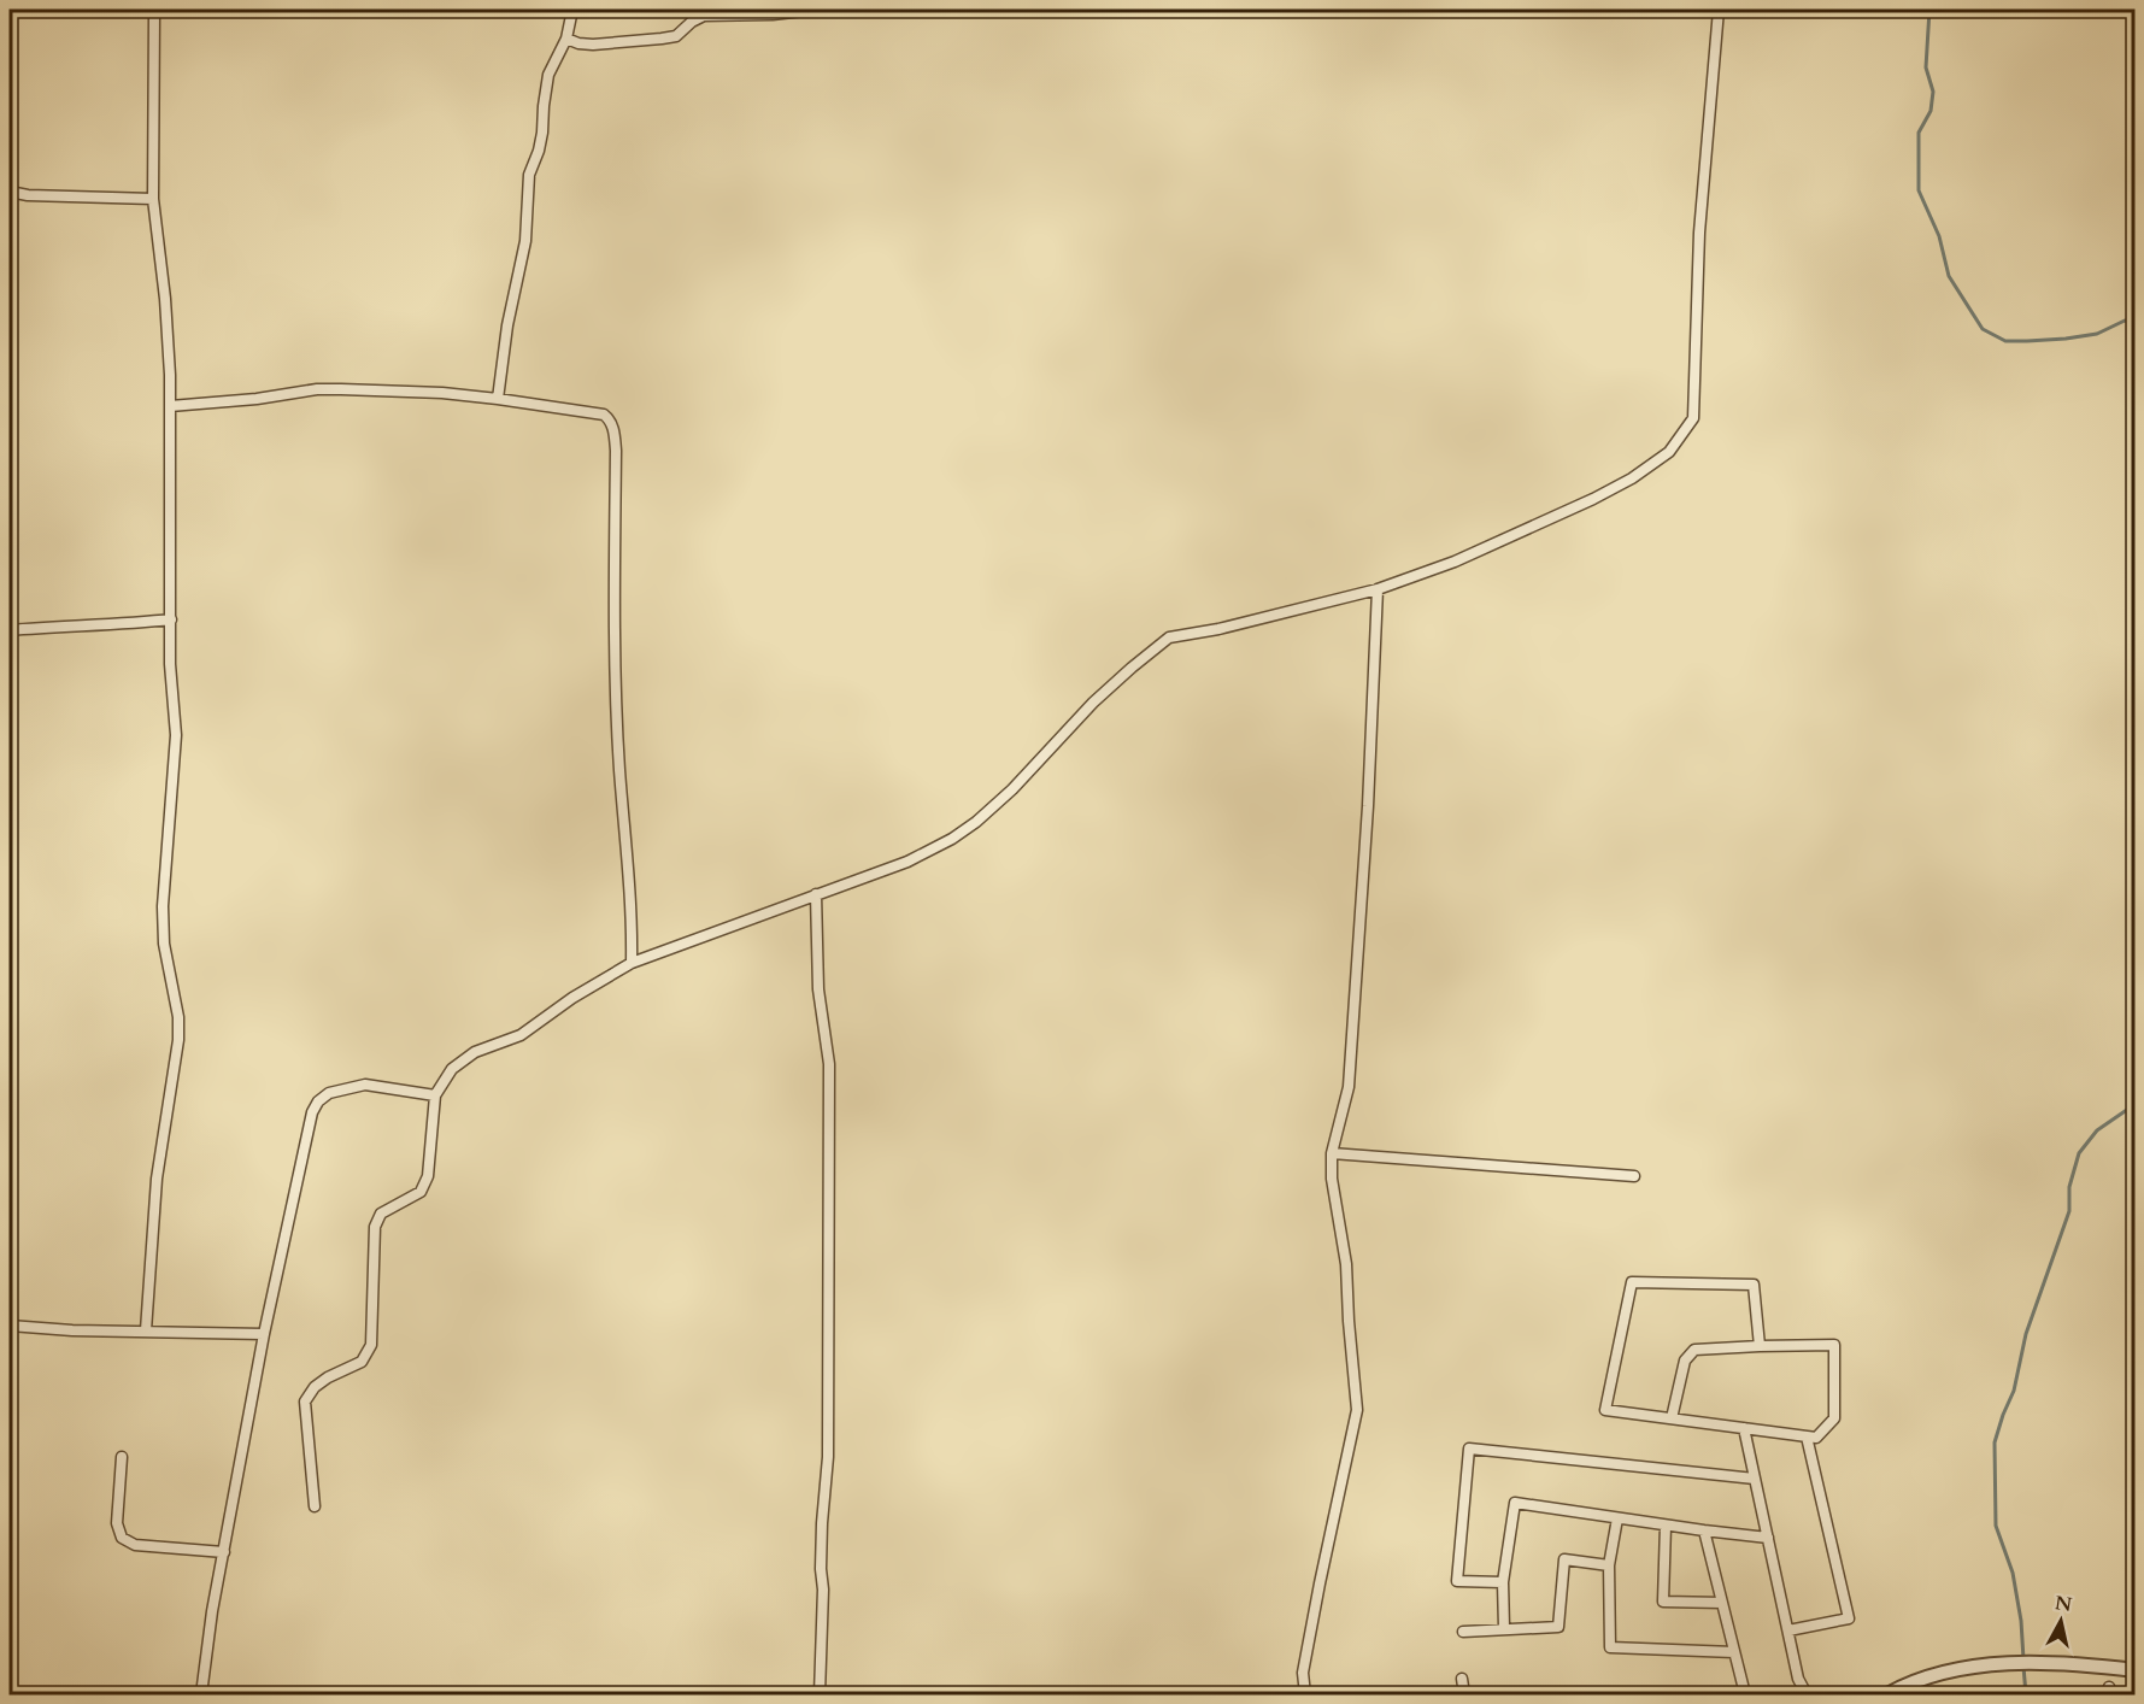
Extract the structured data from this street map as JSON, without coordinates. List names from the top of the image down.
{
  "north": "top"
}
